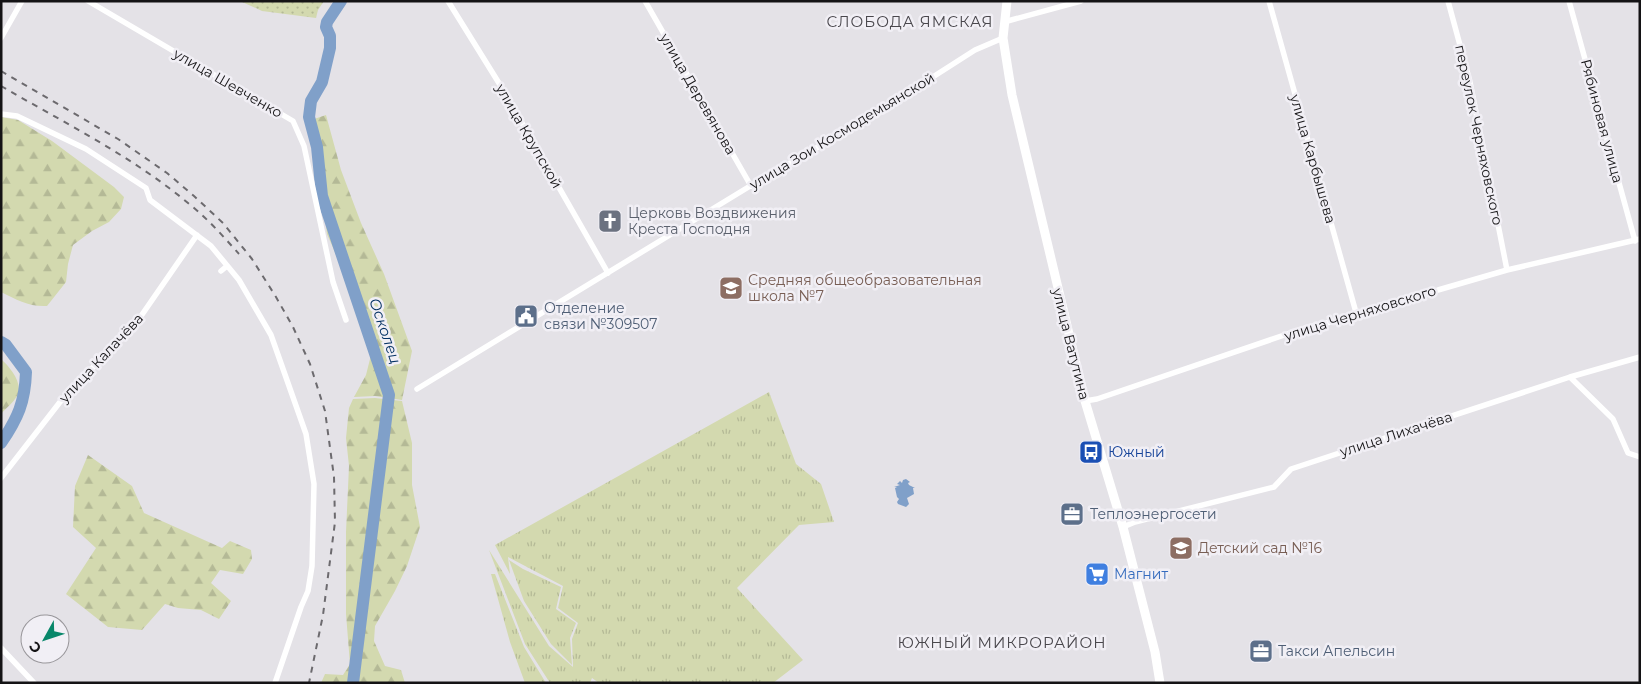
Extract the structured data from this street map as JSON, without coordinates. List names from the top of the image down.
{
  "streets": {
    "main road": ["улица Ватутина"],
    "street": [
      "улица Шевченко",
      "улица Деревянова",
      "Рябиновая улица",
      "улица Зои Космодемьянской",
      "переулок Черняховского",
      "улица Крупской",
      "улица Карбышева",
      "улица Черняховского",
      "улица Калачёва",
      "улица Лихачёва"
    ]
  },
  "crossings": [
    ["улица Деревянова", "улица Зои Космодемьянской"],
    ["Рябиновая улица", "улица Черняховского"],
    ["улица Зои Космодемьянской", "улица Крупской"],
    ["улица Зои Космодемьянской", "улица Ватутина"],
    ["переулок Черняховского", "улица Черняховского"],
    ["улица Карбышева", "улица Черняховского"],
    ["улица Черняховского", "улица Ватутина"],
    ["улица Ватутина", "улица Лихачёва"]
  ],
  "districts": ["СЛОБОДА ЯМСКАЯ", "ЮЖНЫЙ МИКРОРАЙОН"],
  "water": ["Осколец"],
  "places": {
    "church": ["Церковь Воздвижения Креста Господня"],
    "school or university": ["Средняя общеобразовательная школа №7", "Детский сад №16"],
    "public building": ["Отделение связи №309507"],
    "bus stop": ["Южный"],
    "office": ["Теплоэнергосети", "Такси Апельсин"],
    "supermarket": ["Магнит"]
  },
  "north": "bottom left"
}
